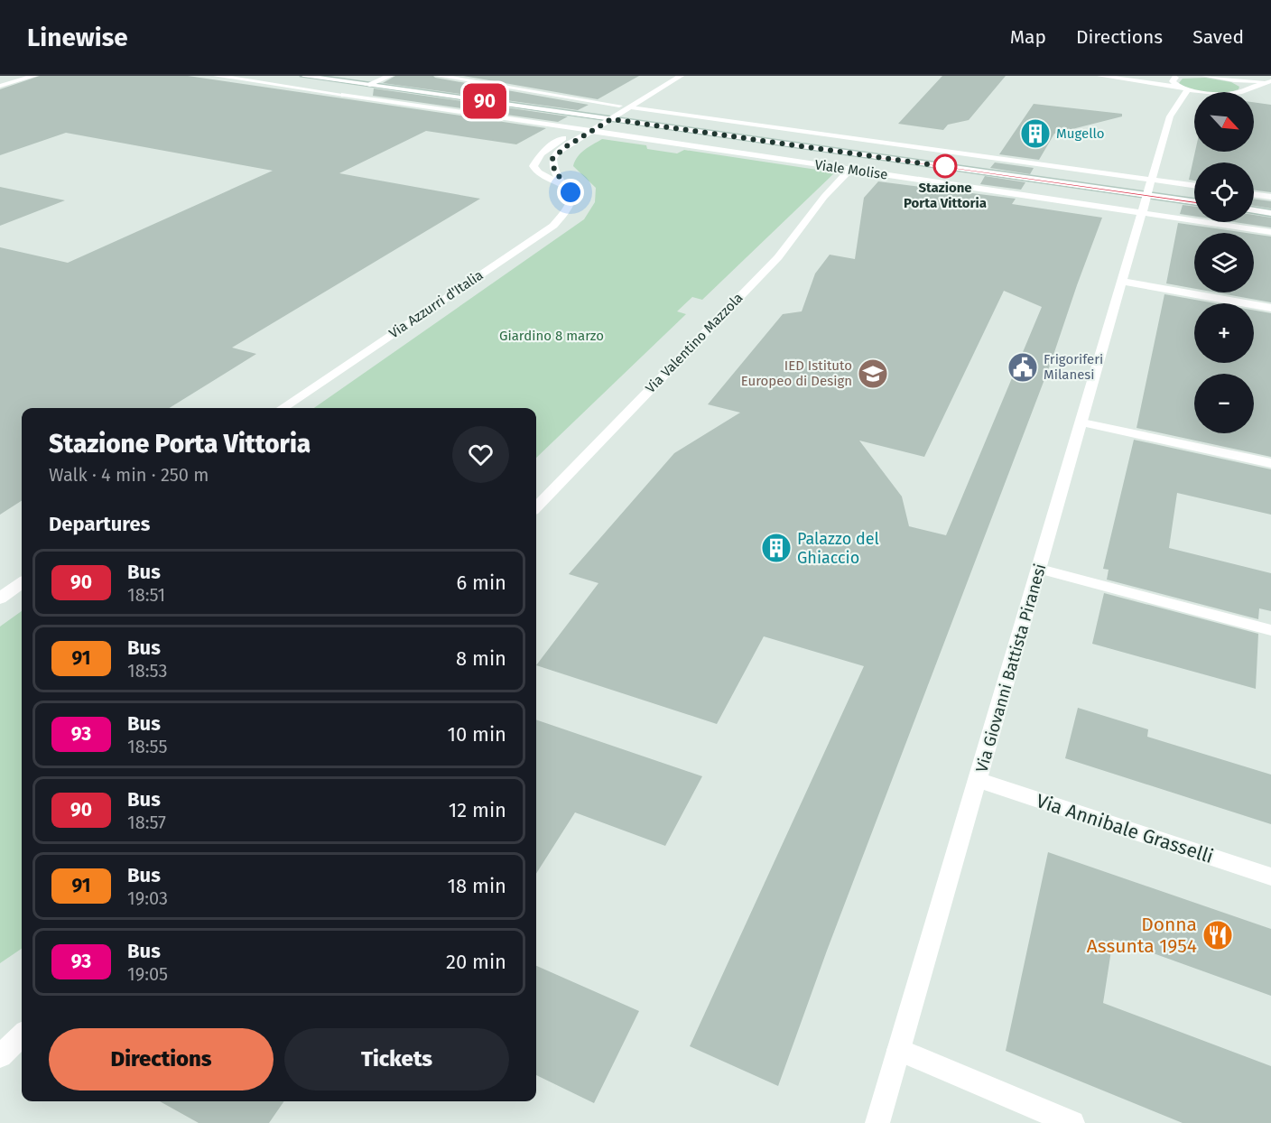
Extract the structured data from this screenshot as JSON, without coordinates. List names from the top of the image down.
{
  "streets": {
    "street": [
      "Viale Molise",
      "Via Azzurri d'Italia",
      "Via Valentino Mazzola",
      "Via Giovanni Battista Piranesi",
      "Via Annibale Grasselli"
    ]
  },
  "crossings": [
    ["Viale Molise", "Via Azzurri d'Italia"],
    ["Viale Molise", "Via Valentino Mazzola"],
    ["Viale Molise", "Via Giovanni Battista Piranesi"],
    ["Via Giovanni Battista Piranesi", "Via Annibale Grasselli"]
  ],
  "parks": ["Giardino 8 marzo"],
  "places": {
    "building": ["Mugello", "Palazzo del Ghiaccio"],
    "other": ["Stazione Porta Vittoria"],
    "public building": ["Frigoriferi Milanesi"],
    "school or university": ["IED Istituto Europeo di Design"],
    "restaurant": ["Donna Assunta 1954"]
  },
  "lines": ["bus line 90"],
  "north": "bottom right",
  "page": {
    "header": "Linewise",
    "nav": ["Map", "Directions", "Saved"],
    "on_map": "90",
    "map_buttons": ["+", "−"],
    "heading": [
      ["Stazione Porta Vittoria", "Walk · 4 min · 250 m"],
      "Departures"
    ],
    "list": [
      {
        "mark": "90",
        "name": "Bus",
        "note": "18:51",
        "value": "6 min"
      },
      {
        "mark": "91",
        "name": "Bus",
        "note": "18:53",
        "value": "8 min"
      },
      {
        "mark": "93",
        "name": "Bus",
        "note": "18:55",
        "value": "10 min"
      },
      {
        "mark": "90",
        "name": "Bus",
        "note": "18:57",
        "value": "12 min"
      },
      {
        "mark": "91",
        "name": "Bus",
        "note": "19:03",
        "value": "18 min"
      },
      {
        "mark": "93",
        "name": "Bus",
        "note": "19:05",
        "value": "20 min"
      }
    ],
    "buttons": ["Directions", "Tickets"]
  }
}
